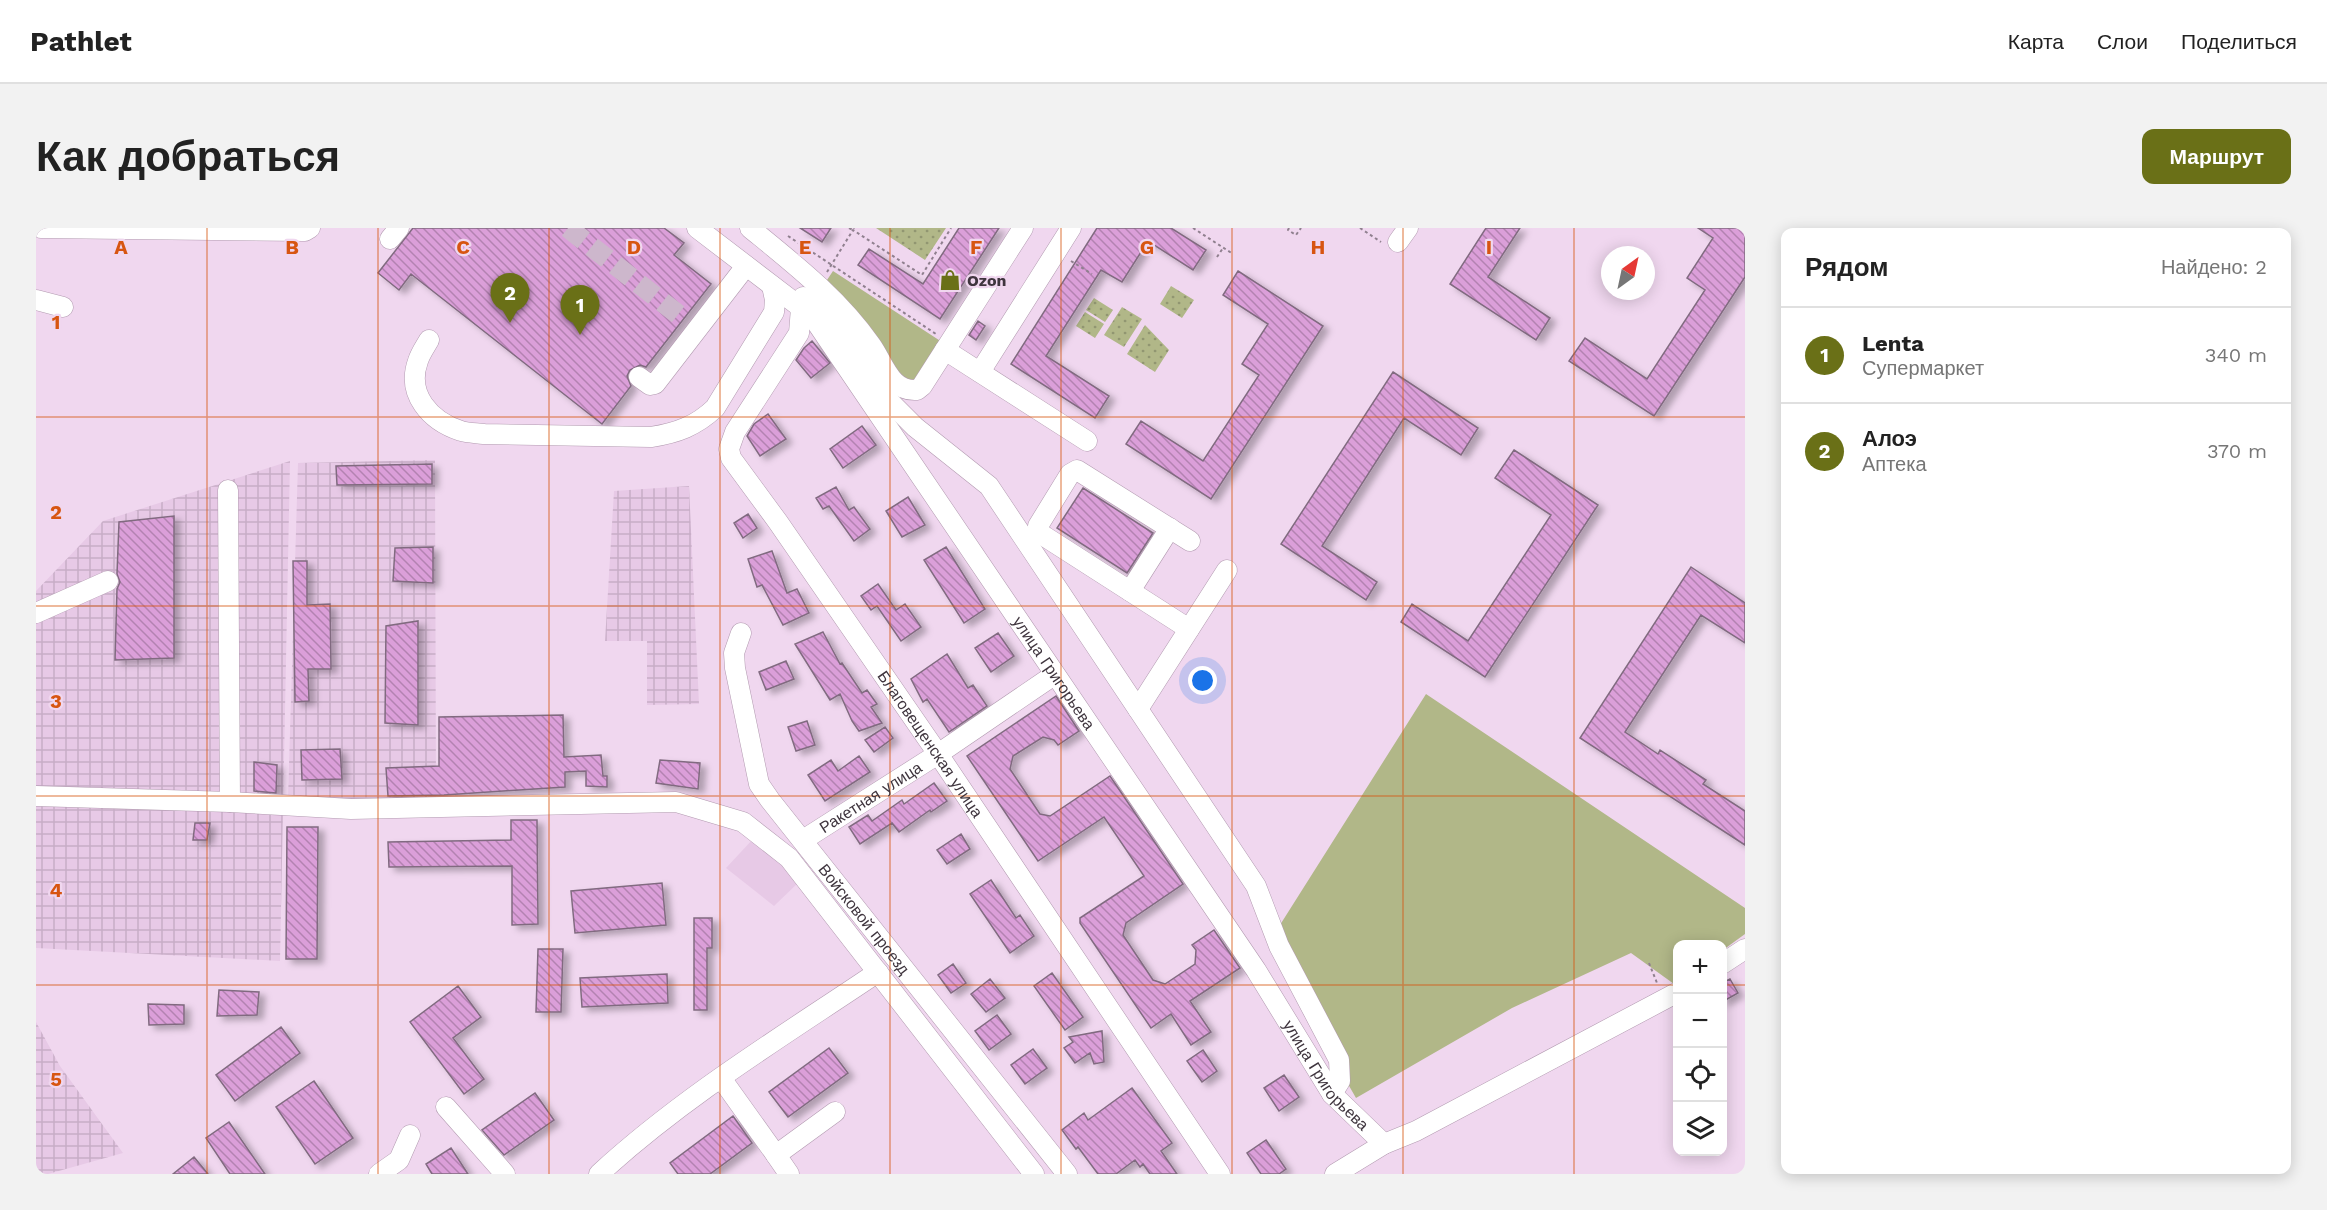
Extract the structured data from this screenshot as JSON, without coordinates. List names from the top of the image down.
{
  "streets": {
    "street": [
      "улица Григорьева",
      "Благовещенская улица",
      "Ракетная улица",
      "Войсковой проезд"
    ]
  },
  "crossings": [
    ["улица Григорьева", "Благовещенская улица"],
    ["улица Григорьева", "Ракетная улица"],
    ["Благовещенская улица", "Ракетная улица"],
    ["Ракетная улица", "Войсковой проезд"]
  ],
  "places": {
    "shop": ["Ozon"]
  },
  "north": "top right",
  "page": {
    "header": "Pathlet",
    "nav": ["Карта", "Слои", "Поделиться"],
    "buttons": "Маршрут",
    "title": "Как добраться",
    "heading": ["Рядом", "Найдено: 2"],
    "pins": ["2", "1"],
    "list": [
      {
        "mark": "1",
        "name": "Lenta",
        "note": "Супермаркет",
        "value": "340 m"
      },
      {
        "mark": "2",
        "name": "Алоэ",
        "note": "Аптека",
        "value": "370 m"
      }
    ],
    "map_buttons": ["+", "−"]
  },
  "grid": {
    "columns": [
      "A",
      "B",
      "C",
      "D",
      "E",
      "F",
      "G",
      "H",
      "I"
    ],
    "rows": [
      "1",
      "2",
      "3",
      "4",
      "5"
    ]
  }
}
